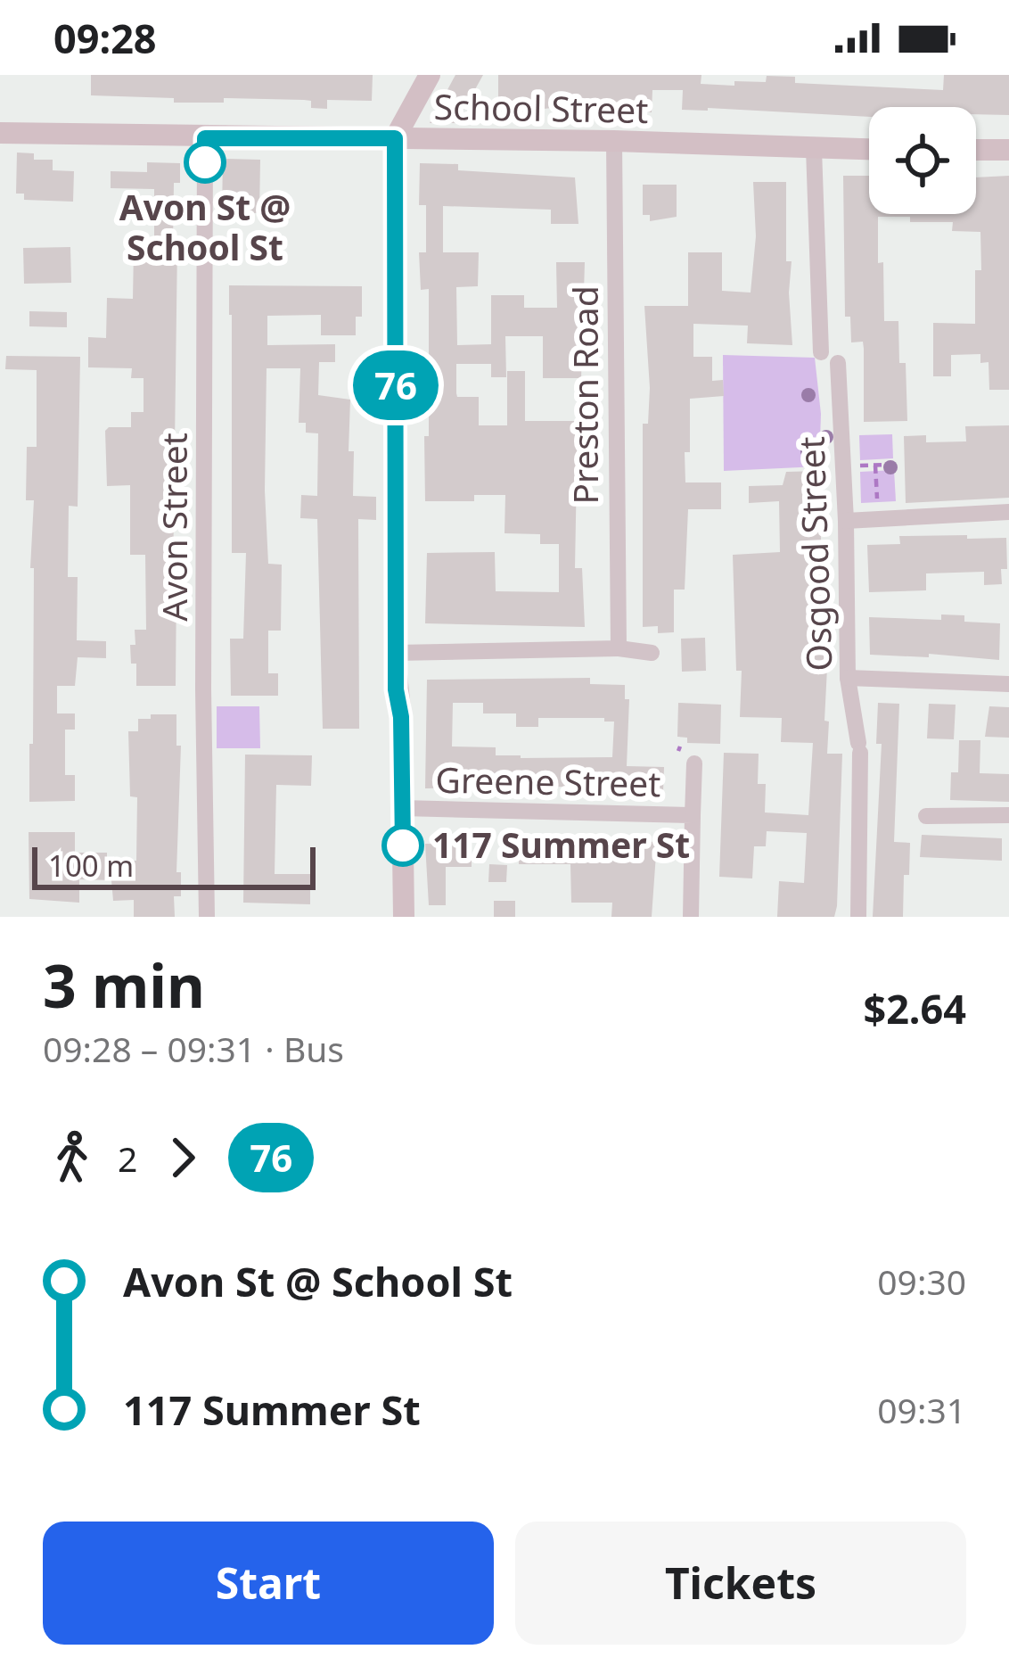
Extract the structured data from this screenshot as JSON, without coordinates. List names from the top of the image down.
{
  "streets": {
    "street": [
      "School Street",
      "Preston Road",
      "Avon Street",
      "Osgood Street",
      "Greene Street"
    ]
  },
  "crossings": [
    ["School Street", "Preston Road"],
    ["School Street", "Avon Street"]
  ],
  "places": ["Avon St @ School St", "117 Summer St"],
  "lines": ["bus line 76"],
  "scale_bar": "100 m",
  "page": {
    "status": "09:28",
    "on_map": "76",
    "scale": "100 m",
    "heading": ["3 min", "09:28 – 09:31 · Bus", "$2.64"],
    "legs": ["2", "76"],
    "list": [
      {
        "name": "Avon St @ School St",
        "value": "09:30"
      },
      {
        "name": "117 Summer St",
        "value": "09:31"
      }
    ],
    "buttons": ["Start", "Tickets"]
  }
}
